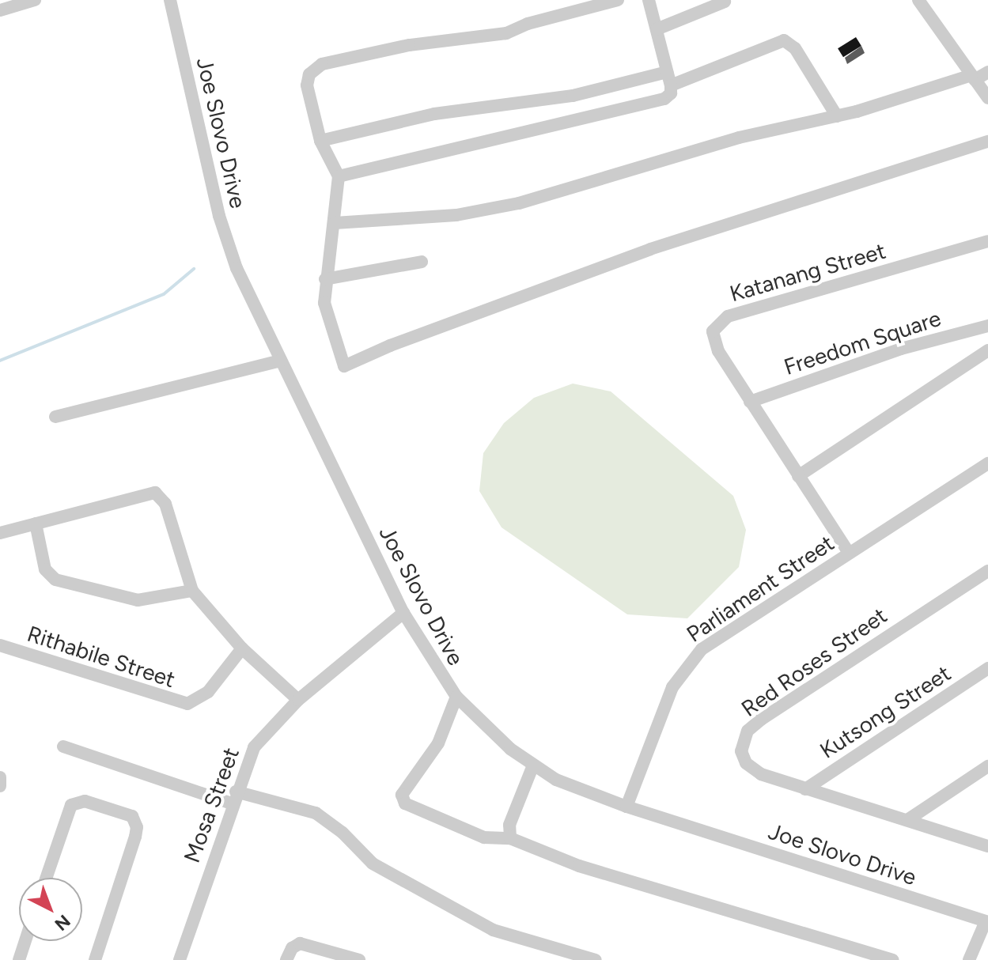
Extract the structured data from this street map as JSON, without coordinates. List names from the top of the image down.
{
  "streets": {
    "street": [
      "Joe Slovo Drive",
      "Katanang Street",
      "Freedom Square",
      "Parliament Street",
      "Rithabile Street",
      "Red Roses Street",
      "Kutsong Street",
      "Mosa Street"
    ]
  },
  "crossings": [
    ["Joe Slovo Drive", "Parliament Street"],
    ["Joe Slovo Drive", "Mosa Street"],
    ["Katanang Street", "Freedom Square"],
    ["Katanang Street", "Parliament Street"],
    ["Red Roses Street", "Kutsong Street"]
  ],
  "north": "bottom right"
}
